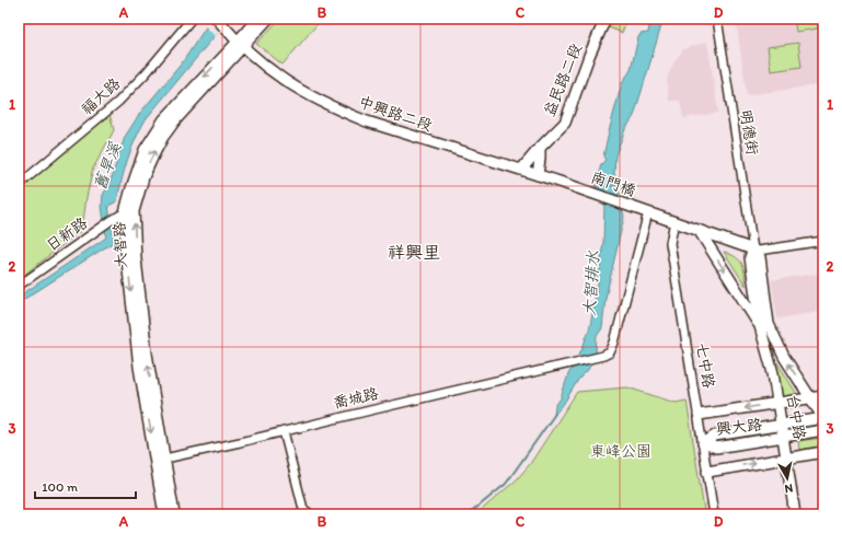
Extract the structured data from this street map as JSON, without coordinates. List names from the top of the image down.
{
  "streets": {
    "street": [
      "益民路二段",
      "福大路",
      "中興路二段",
      "明德街",
      "南門橋",
      "日新路",
      "大智路",
      "七中路",
      "喬城路",
      "台中路",
      "興大路"
    ]
  },
  "crossings": [
    ["益民路二段", "中興路二段"],
    ["中興路二段", "南門橋"],
    ["中興路二段", "大智路"],
    ["明德街", "台中路"],
    ["南門橋", "喬城路"],
    ["日新路", "大智路"],
    ["大智路", "喬城路"],
    ["七中路", "興大路"],
    ["台中路", "興大路"]
  ],
  "districts": ["祥興里"],
  "water": ["舊旱溪", "大智排水"],
  "parks": ["東峰公園"],
  "scale_bar": "100 m",
  "north": "bottom",
  "grid": {
    "columns": [
      "A",
      "B",
      "C",
      "D"
    ],
    "rows": ["1", "2", "3"]
  }
}
